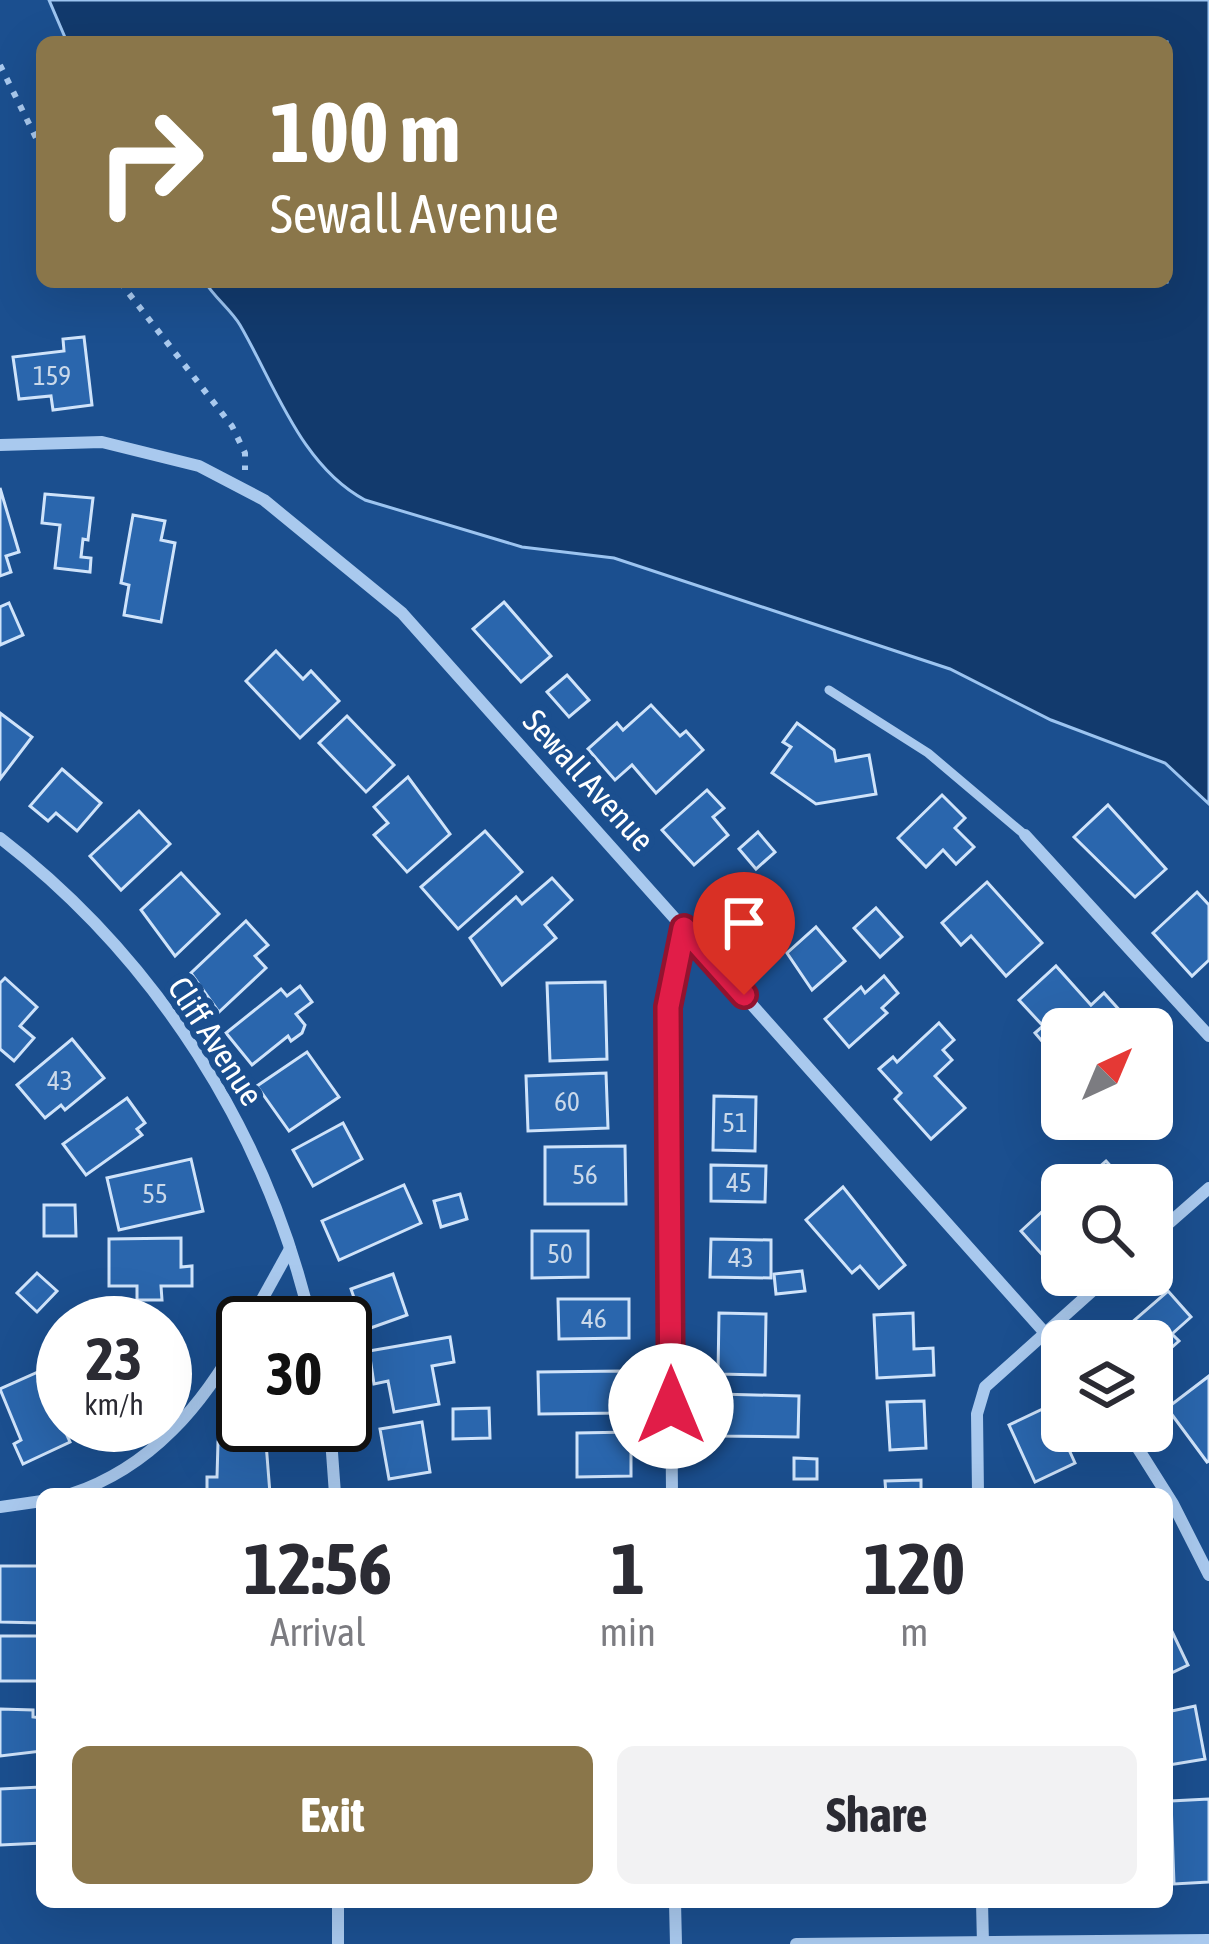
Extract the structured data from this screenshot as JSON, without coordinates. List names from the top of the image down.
{
  "streets": {
    "street": ["Sewall Avenue", "Cliff Avenue"]
  },
  "house_numbers": [
    "159",
    "43",
    "60",
    "51",
    "56",
    "45",
    "55",
    "50",
    "43",
    "46"
  ],
  "north": "top right",
  "page": {
    "turn": ["100 m", "Sewall Avenue"],
    "speed": "23 km/h",
    "limit": "30",
    "eta": [
      "12:56",
      "Arrival",
      "1",
      "min",
      "120",
      "m"
    ],
    "buttons": ["Exit", "Share"]
  }
}
